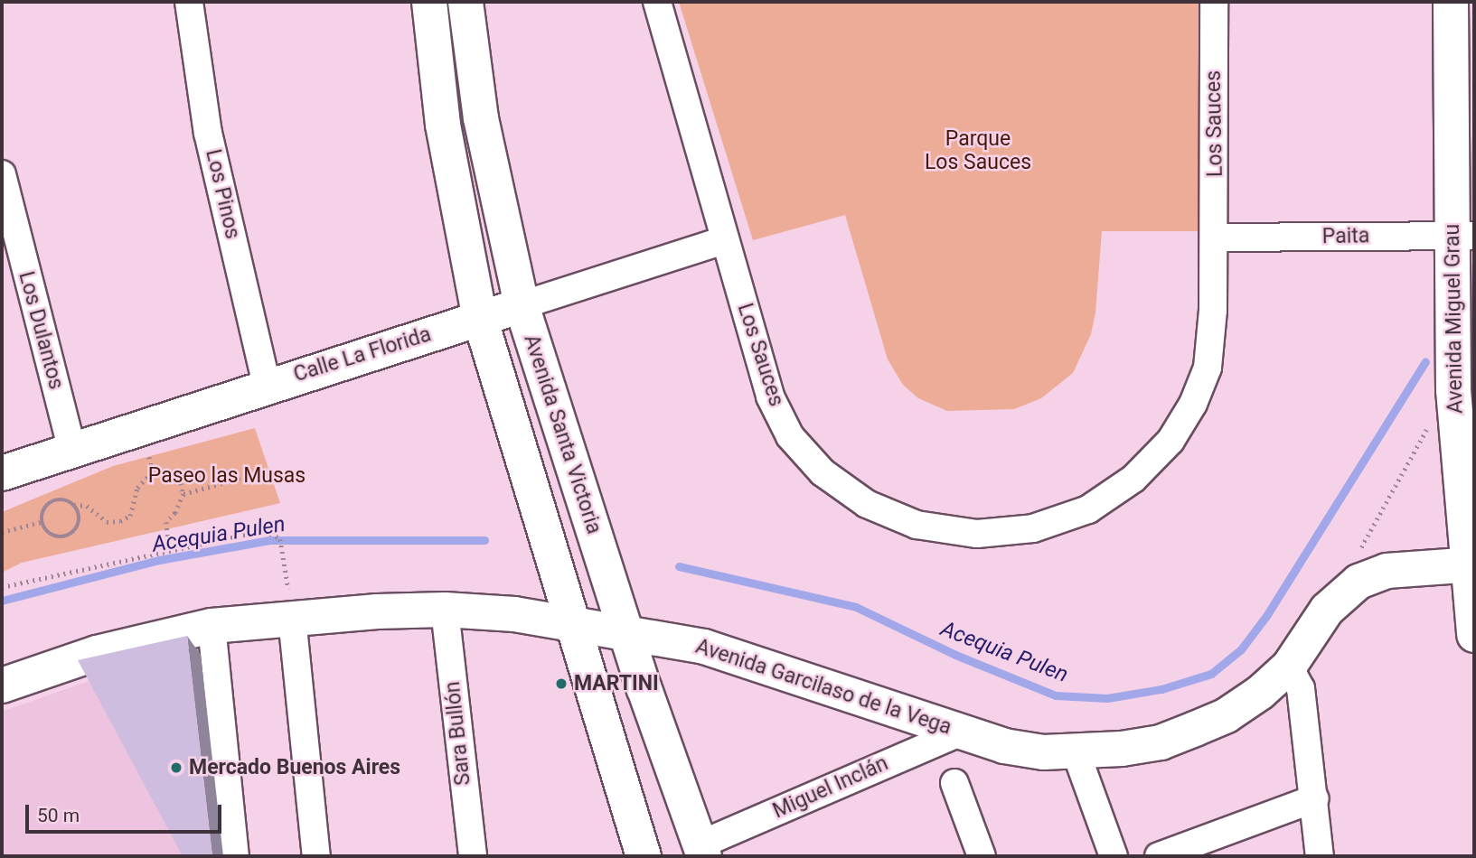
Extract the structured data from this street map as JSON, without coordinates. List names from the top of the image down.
{
  "streets": {
    "main road": [
      "Avenida Miguel Grau",
      "Calle La Florida",
      "Avenida Santa Victoria",
      "Avenida Garcilaso de la Vega"
    ],
    "street": [
      "Los Sauces",
      "Los Pinos",
      "Paita",
      "Los Dulantos",
      "Sara Bullón",
      "Miguel Inclán"
    ]
  },
  "crossings": [
    ["Los Sauces", "Paita"],
    ["Los Sauces", "Calle La Florida"],
    ["Los Pinos", "Calle La Florida"],
    ["Paita", "Avenida Miguel Grau"],
    ["Avenida Miguel Grau", "Avenida Garcilaso de la Vega"],
    ["Los Dulantos", "Calle La Florida"],
    ["Calle La Florida", "Avenida Santa Victoria"],
    ["Avenida Santa Victoria", "Avenida Garcilaso de la Vega"],
    ["Avenida Santa Victoria", "Miguel Inclán"],
    ["Avenida Garcilaso de la Vega", "Sara Bullón"],
    ["Avenida Garcilaso de la Vega", "Miguel Inclán"]
  ],
  "water": ["Acequia Pulen"],
  "parks": ["Parque Los Sauces", "Paseo las Musas"],
  "places": ["MARTINI", "Mercado Buenos Aires"],
  "scale_bar": "50 m"
}
